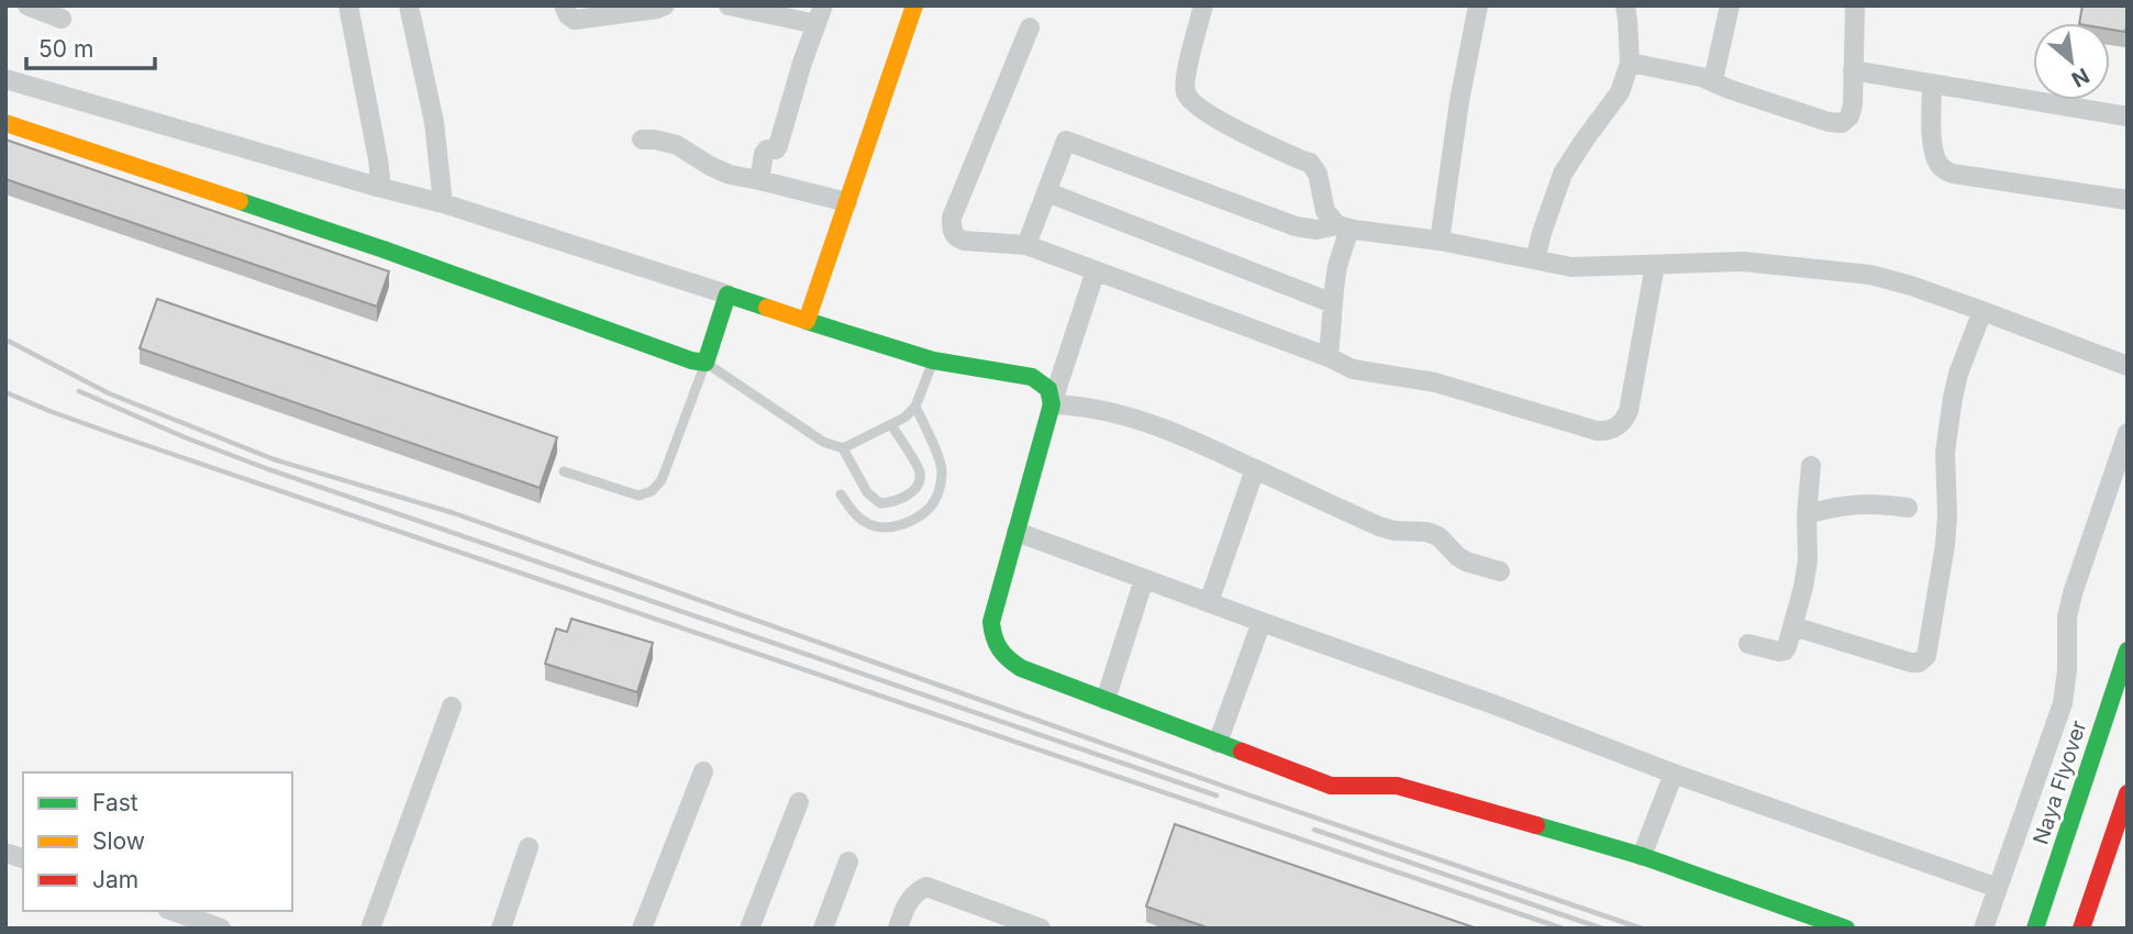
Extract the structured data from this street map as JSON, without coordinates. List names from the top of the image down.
{
  "streets": {
    "street": ["Naya Flyover"]
  },
  "legend": ["Fast", "Slow", "Jam"],
  "scale_bar": "50 m",
  "north": "bottom right"
}
